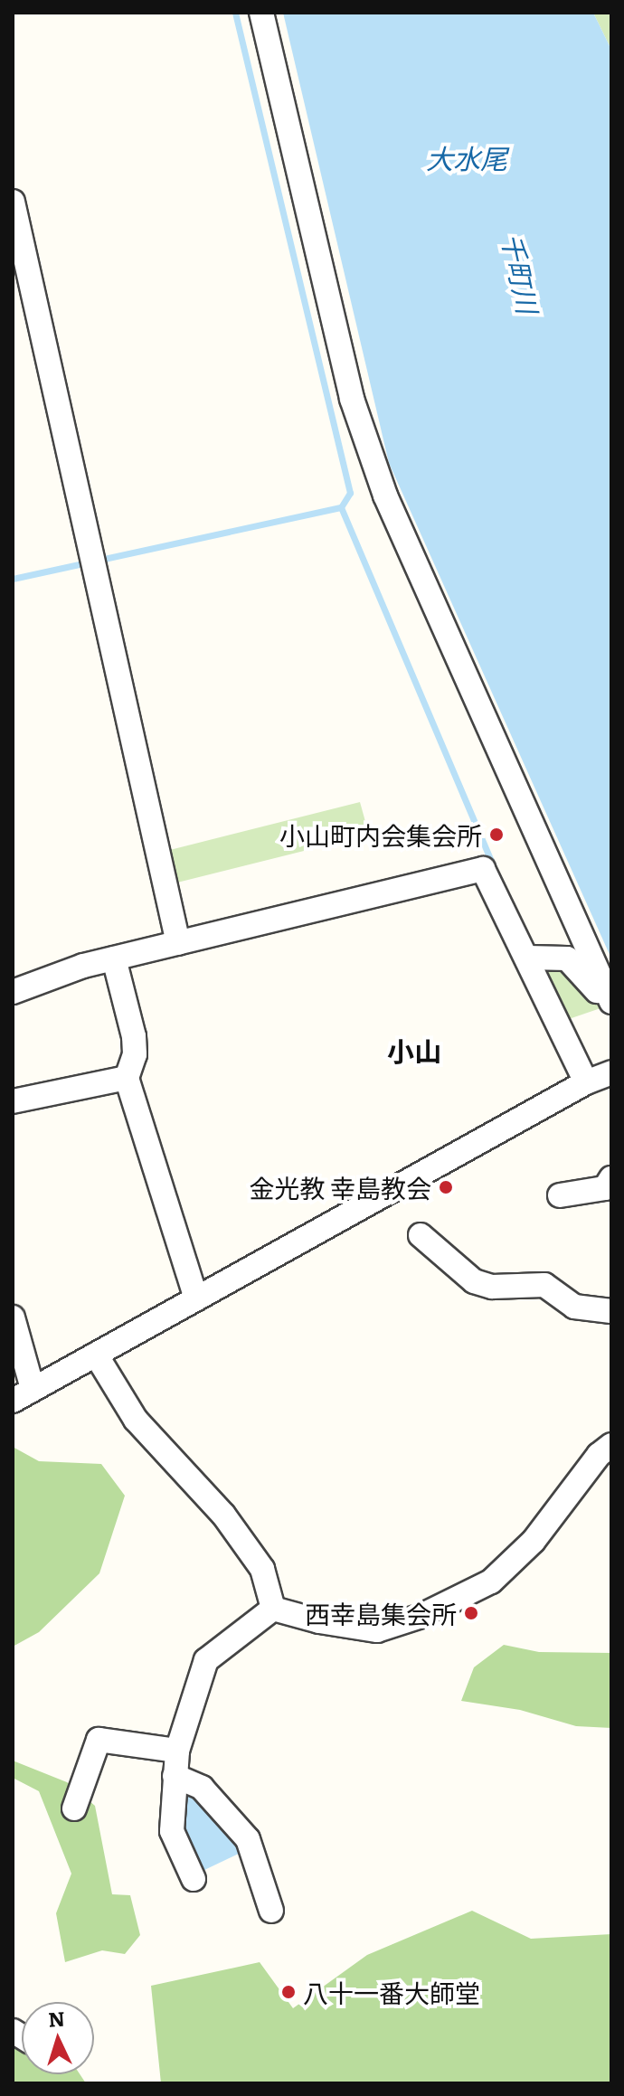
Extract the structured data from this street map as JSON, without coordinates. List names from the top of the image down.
{
  "districts": ["小山"],
  "water": ["大水尾", "千町川"],
  "places": [
    "小山町内会集会所",
    "金光教 幸島教会",
    "西幸島集会所",
    "八十一番大師堂"
  ],
  "north": "top"
}
